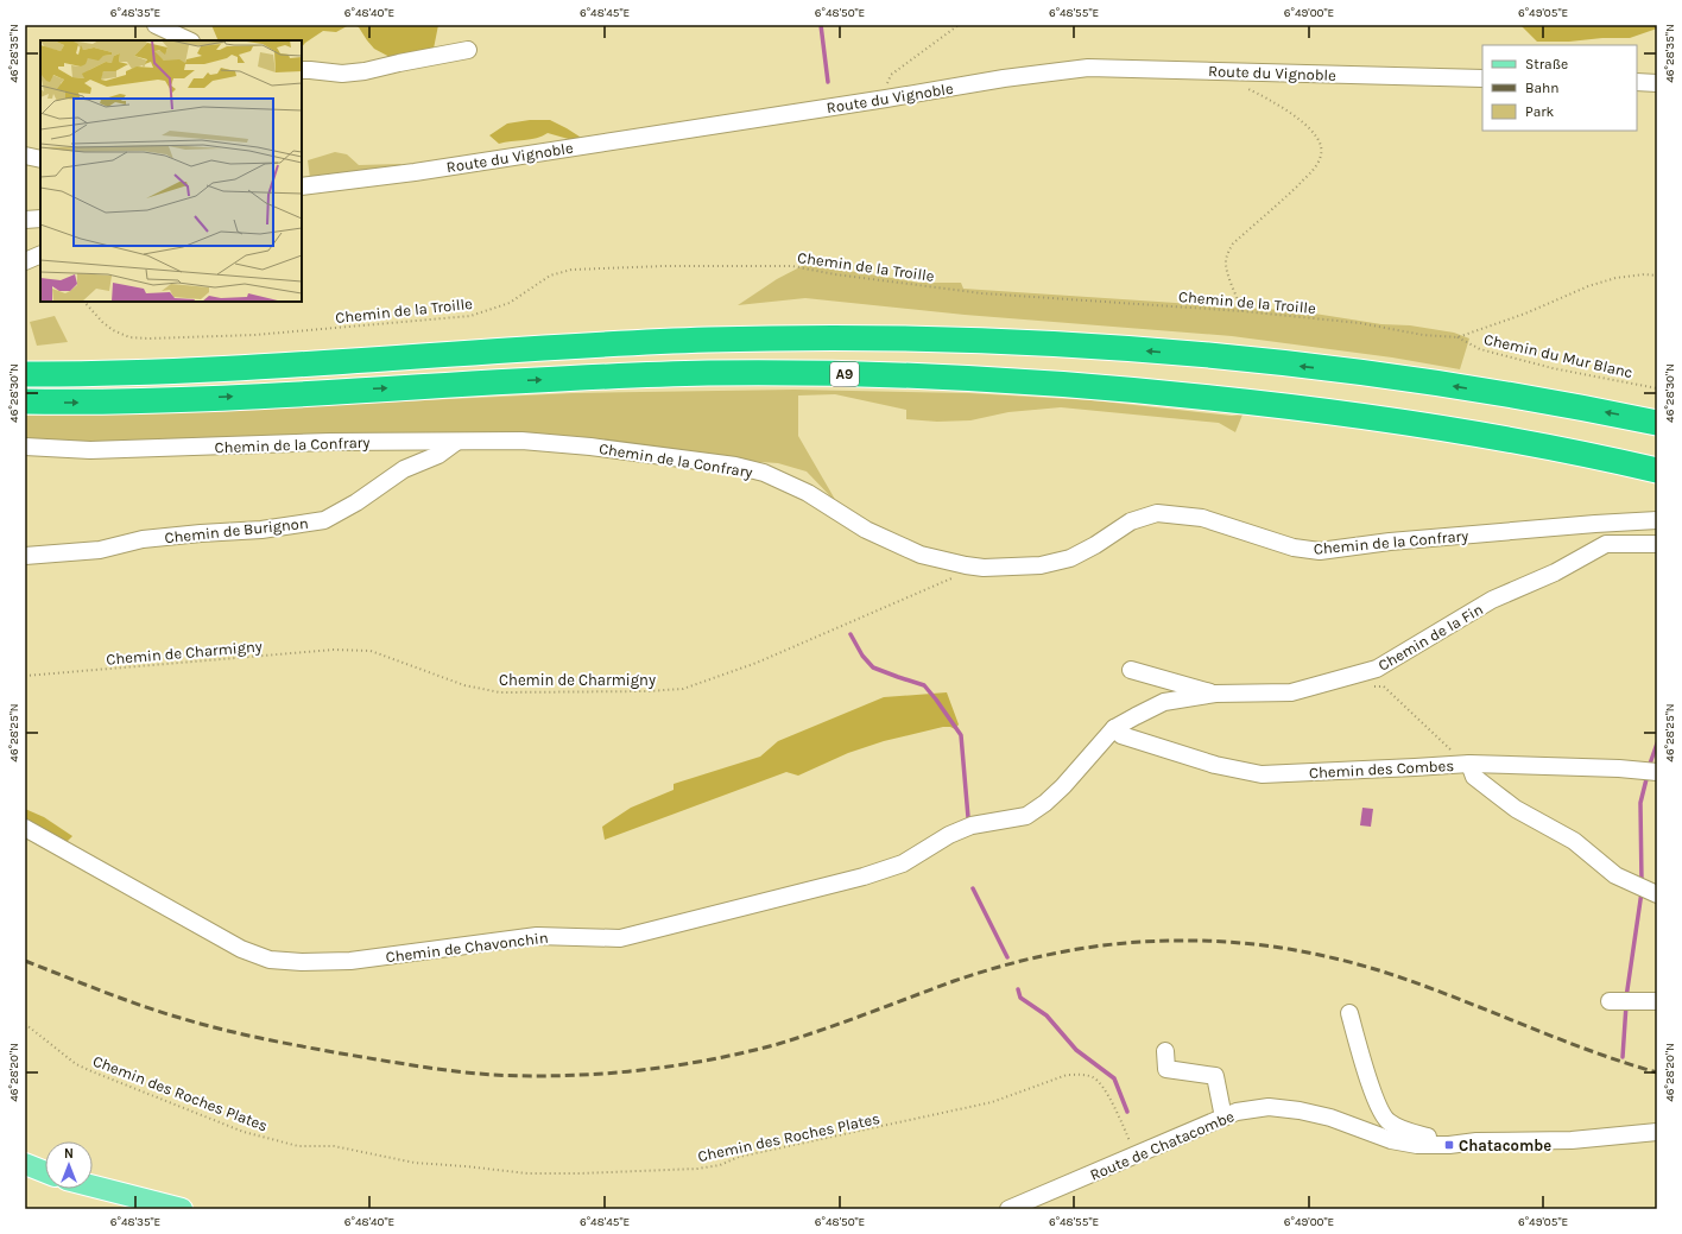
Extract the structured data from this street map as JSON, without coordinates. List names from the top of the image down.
{
  "streets": {
    "highway": ["A9"],
    "street": [
      "Route du Vignoble",
      "Chemin de la Confrary",
      "Chemin de Burignon",
      "Chemin de la Fin",
      "Chemin des Combes",
      "Chemin de Chavonchin",
      "Route de Chatacombe"
    ],
    "path": [
      "Chemin de la Troille",
      "Chemin du Mur Blanc",
      "Chemin de Charmigny",
      "Chemin des Roches Plates"
    ]
  },
  "crossings": [
    ["Chemin de la Troille", "Chemin du Mur Blanc"],
    ["Chemin de la Confrary", "Chemin de Burignon"],
    ["Chemin de la Confrary", "Chemin de Charmigny"],
    ["Chemin de la Fin", "Chemin des Combes"],
    ["Chemin de la Fin", "Chemin de Chavonchin"],
    ["Chemin des Combes", "Chemin de Chavonchin"],
    ["Chemin des Roches Plates", "Route de Chatacombe"]
  ],
  "places": {
    "transit": ["Chatacombe"]
  },
  "legend": ["Straße", "Bahn", "Park"],
  "north": "top",
  "coordinates": [
    "6°48'35\"E",
    "6°48'40\"E",
    "6°48'45\"E",
    "6°48'50\"E",
    "6°48'55\"E",
    "6°49'00\"E",
    "6°49'05\"E",
    "46°28'35\"N",
    "46°28'30\"N",
    "46°28'25\"N",
    "46°28'20\"N"
  ]
}
